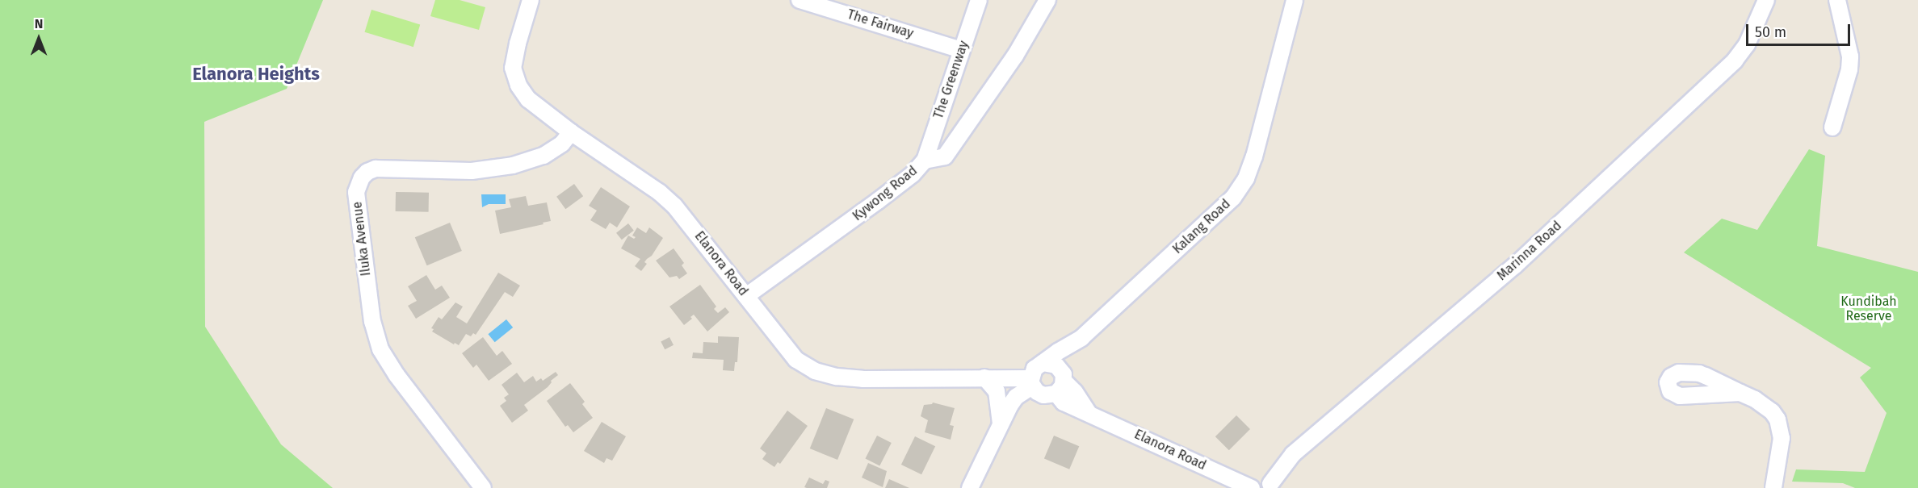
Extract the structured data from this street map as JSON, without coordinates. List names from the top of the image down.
{
  "streets": {
    "street": [
      "The Fairway",
      "The Greenway",
      "Kywong Road",
      "Kalang Road",
      "Iluka Avenue",
      "Marinna Road",
      "Elanora Road"
    ]
  },
  "crossings": [
    ["The Fairway", "The Greenway"],
    ["The Greenway", "Kywong Road"],
    ["Kywong Road", "Elanora Road"],
    ["Kalang Road", "Elanora Road"],
    ["Iluka Avenue", "Elanora Road"],
    ["Marinna Road", "Elanora Road"]
  ],
  "districts": ["Elanora Heights"],
  "parks": ["Kundibah Reserve"],
  "scale_bar": "50 m",
  "north": "top"
}
